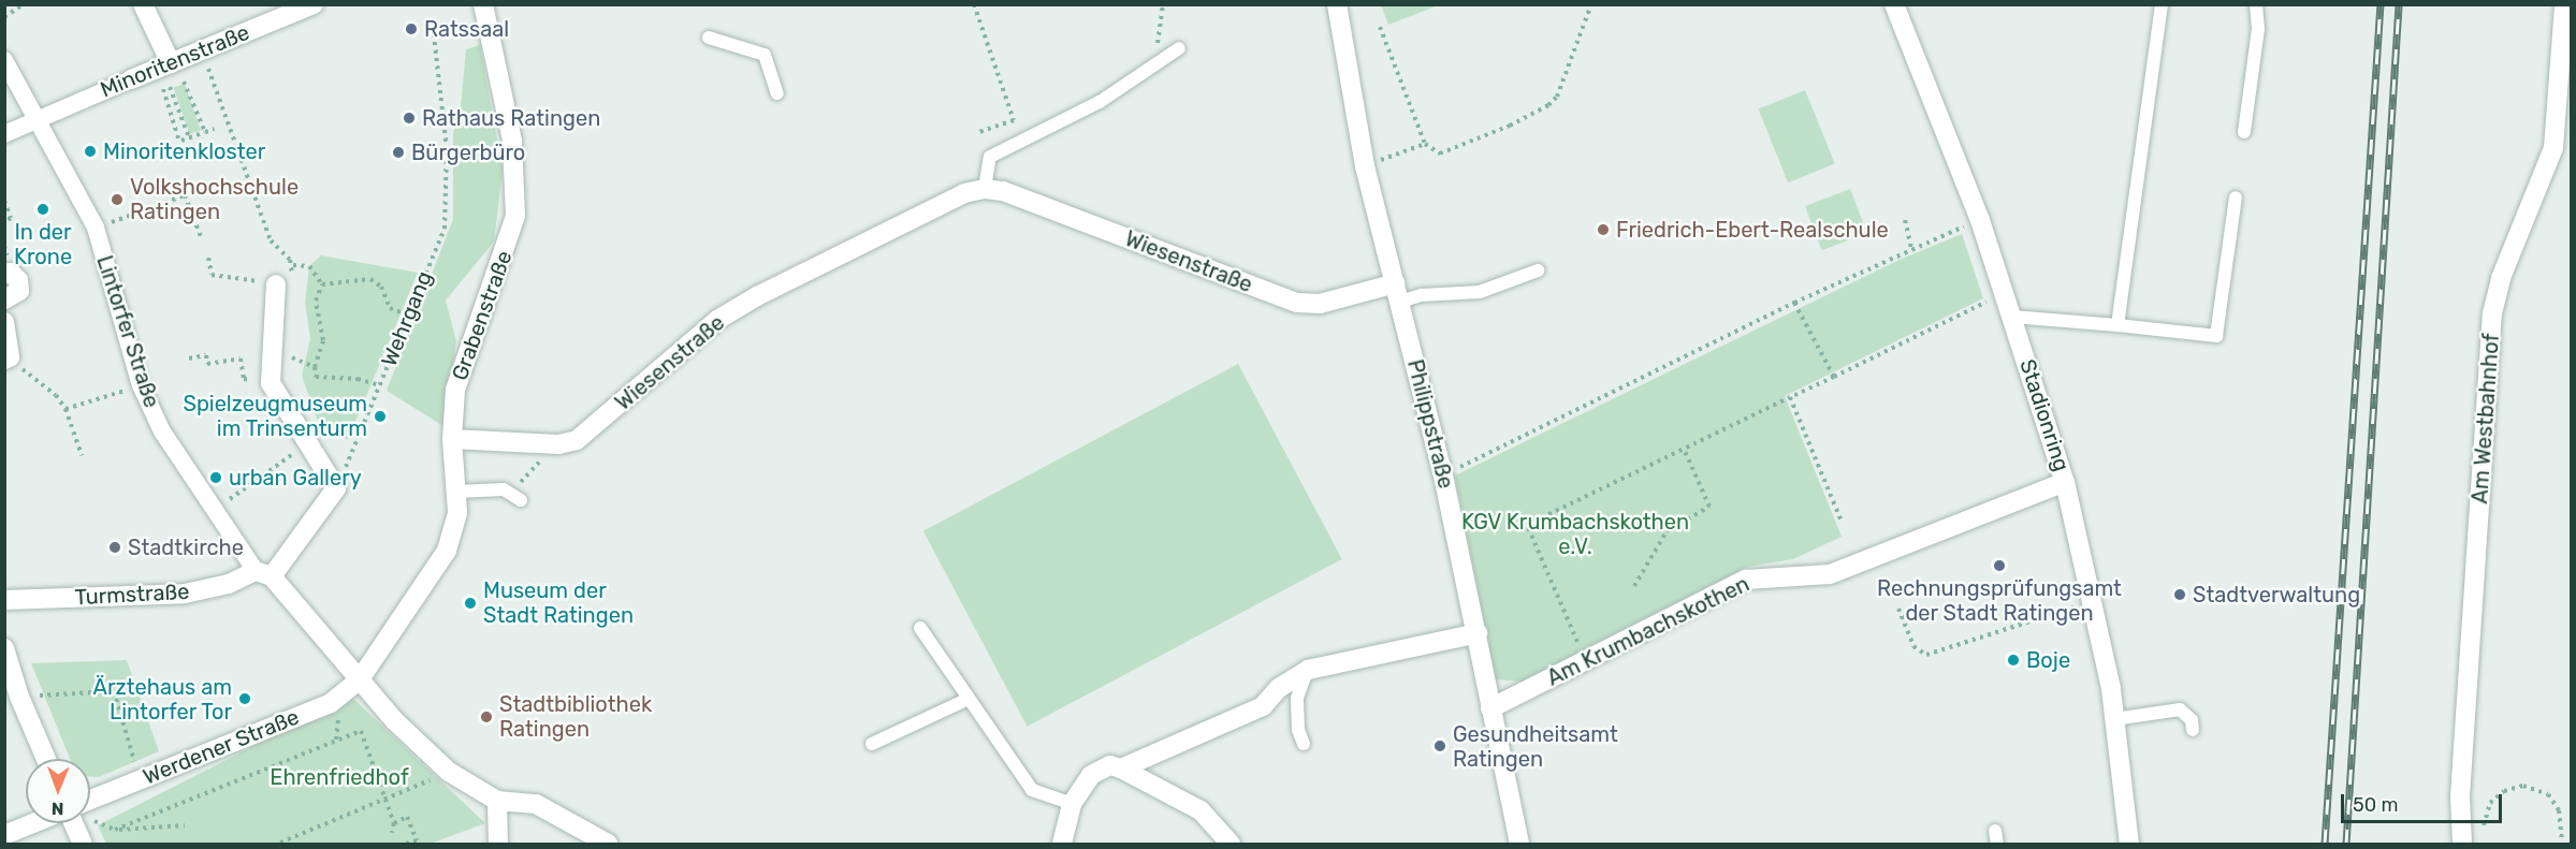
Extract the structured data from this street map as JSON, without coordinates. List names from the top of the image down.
{
  "streets": {
    "street": [
      "Minoritenstraße",
      "Wiesenstraße",
      "Grabenstraße",
      "Lintorfer Straße",
      "Stadionring",
      "Am Westbahnhof",
      "Philippstraße",
      "Turmstraße",
      "Am Krumbachskothen",
      "Werdener Straße"
    ],
    "path": ["Wehrgang"]
  },
  "crossings": [
    ["Minoritenstraße", "Lintorfer Straße"],
    ["Wiesenstraße", "Grabenstraße"],
    ["Wiesenstraße", "Philippstraße"],
    ["Grabenstraße", "Lintorfer Straße"],
    ["Grabenstraße", "Werdener Straße"],
    ["Lintorfer Straße", "Turmstraße"],
    ["Lintorfer Straße", "Werdener Straße"],
    ["Stadionring", "Am Krumbachskothen"],
    ["Philippstraße", "Am Krumbachskothen"]
  ],
  "parks": ["KGV Krumbachskothen e.V.", "Ehrenfriedhof"],
  "places": [
    "Ratssaal",
    "Rathaus Ratingen",
    "Minoritenkloster",
    "Bürgerbüro",
    "Volkshochschule Ratingen",
    "In der Krone",
    "Friedrich-Ebert-Realschule",
    "Spielzeugmuseum im Trinsenturm",
    "urban Gallery",
    "Stadtkirche",
    "Rechnungsprüfungsamt der Stadt Ratingen",
    "Stadtverwaltung",
    "Museum der Stadt Ratingen",
    "Boje",
    "Ärztehaus am Lintorfer Tor",
    "Stadtbibliothek Ratingen",
    "Gesundheitsamt Ratingen"
  ],
  "scale_bar": "50 m",
  "north": "bottom"
}
